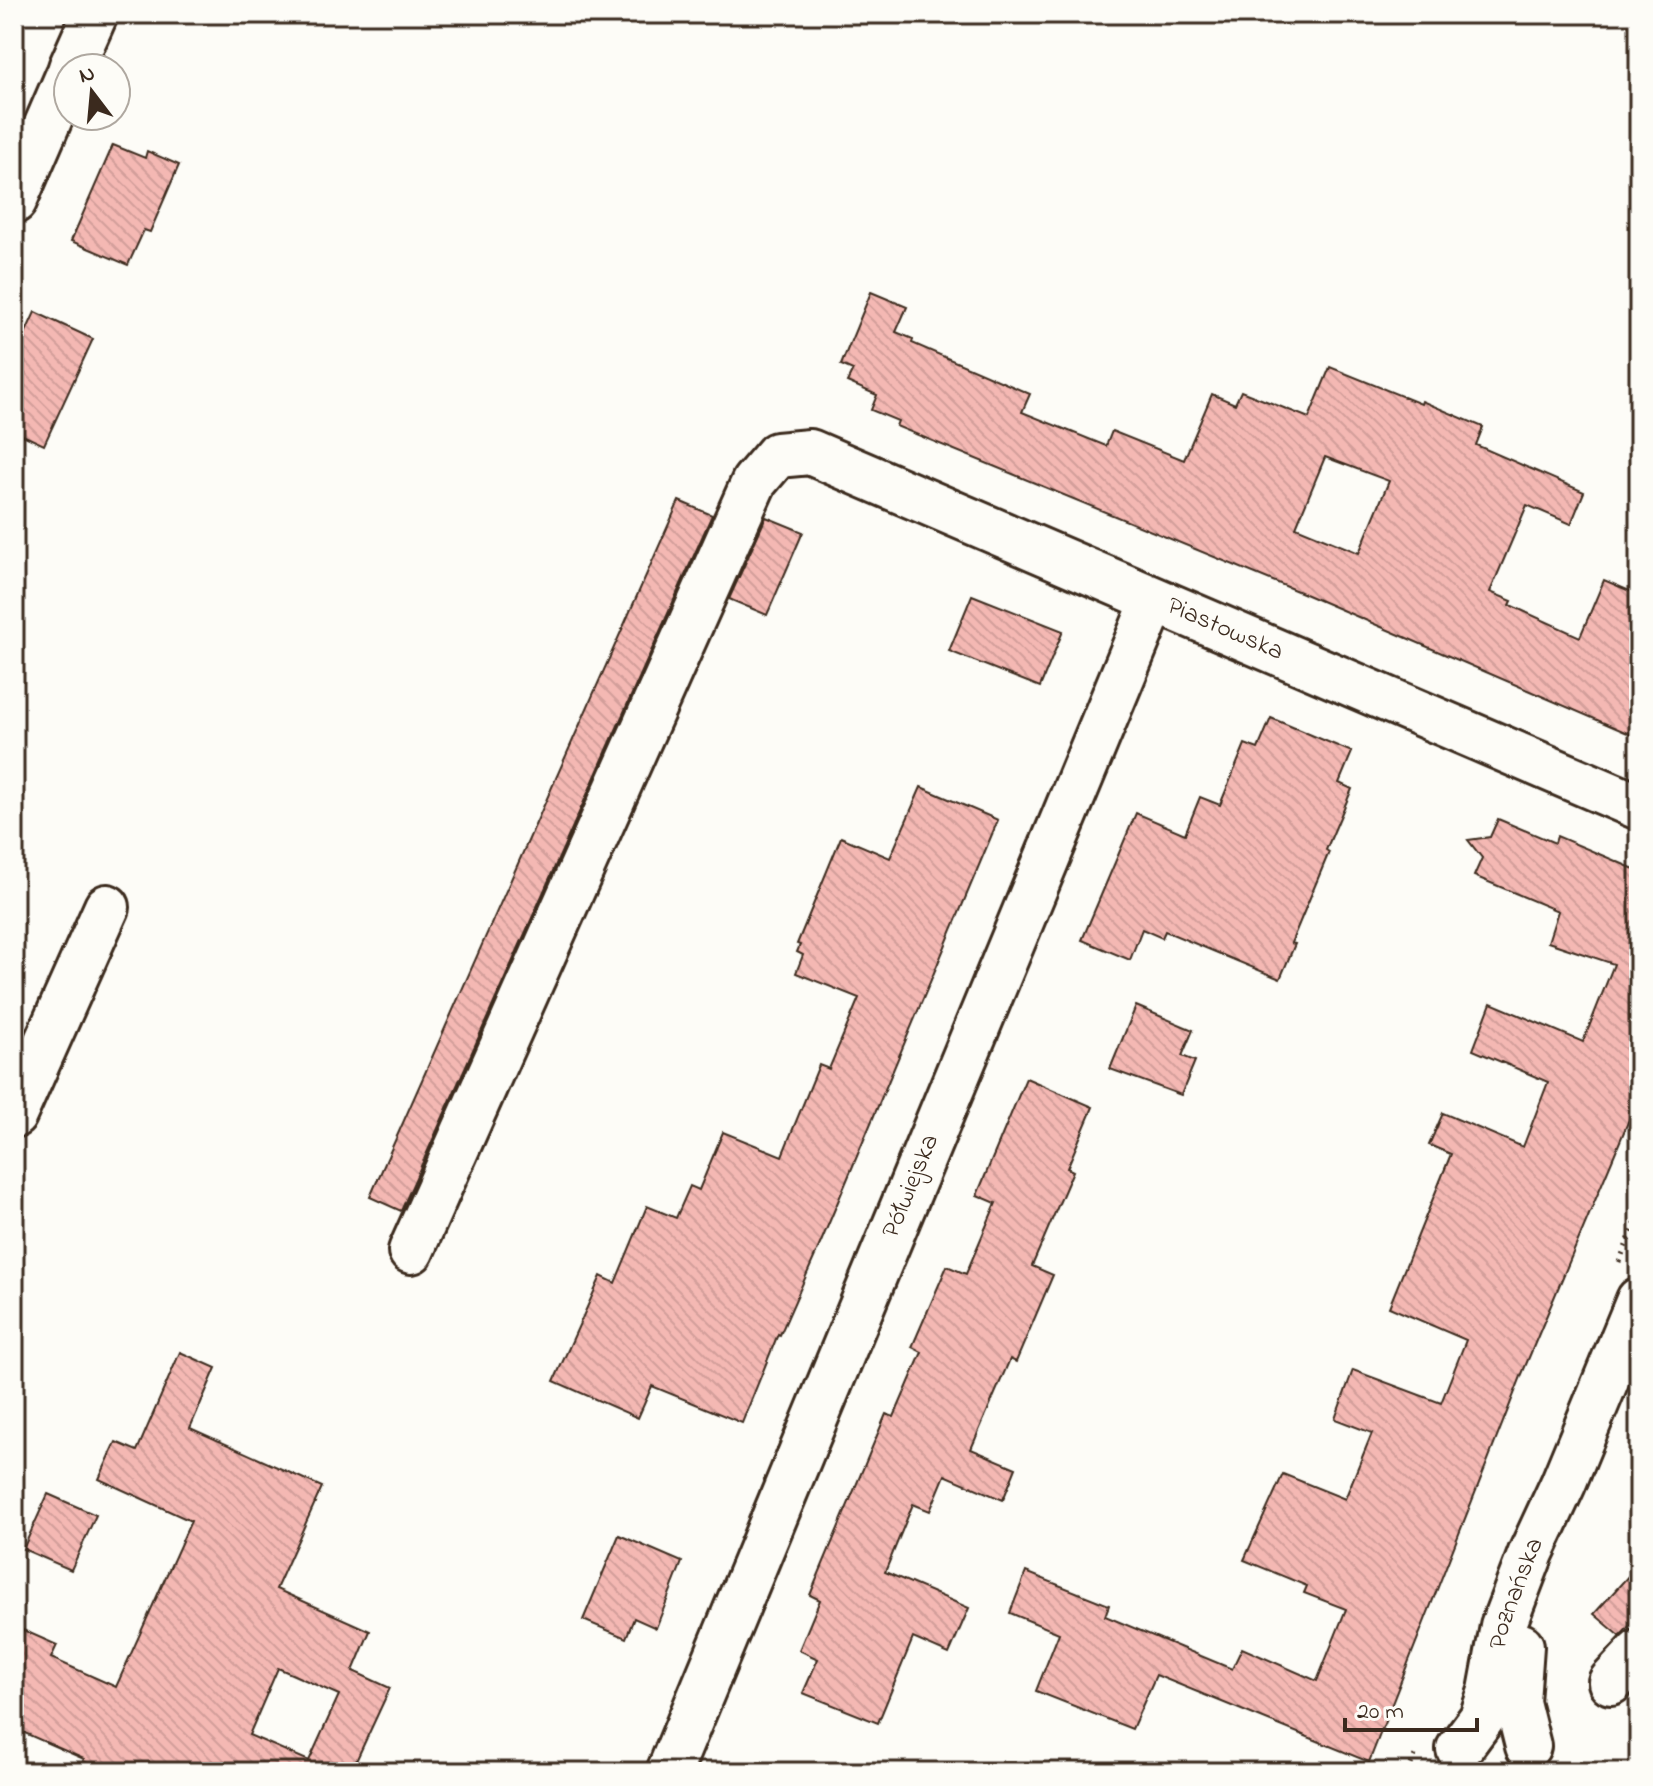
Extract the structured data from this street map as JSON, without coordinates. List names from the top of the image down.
{
  "streets": {
    "street": ["Piastowska", "Półwiejska", "Poznańska"]
  },
  "crossings": [
    ["Piastowska", "Półwiejska"]
  ],
  "scale_bar": "20 m",
  "north": "top"
}
